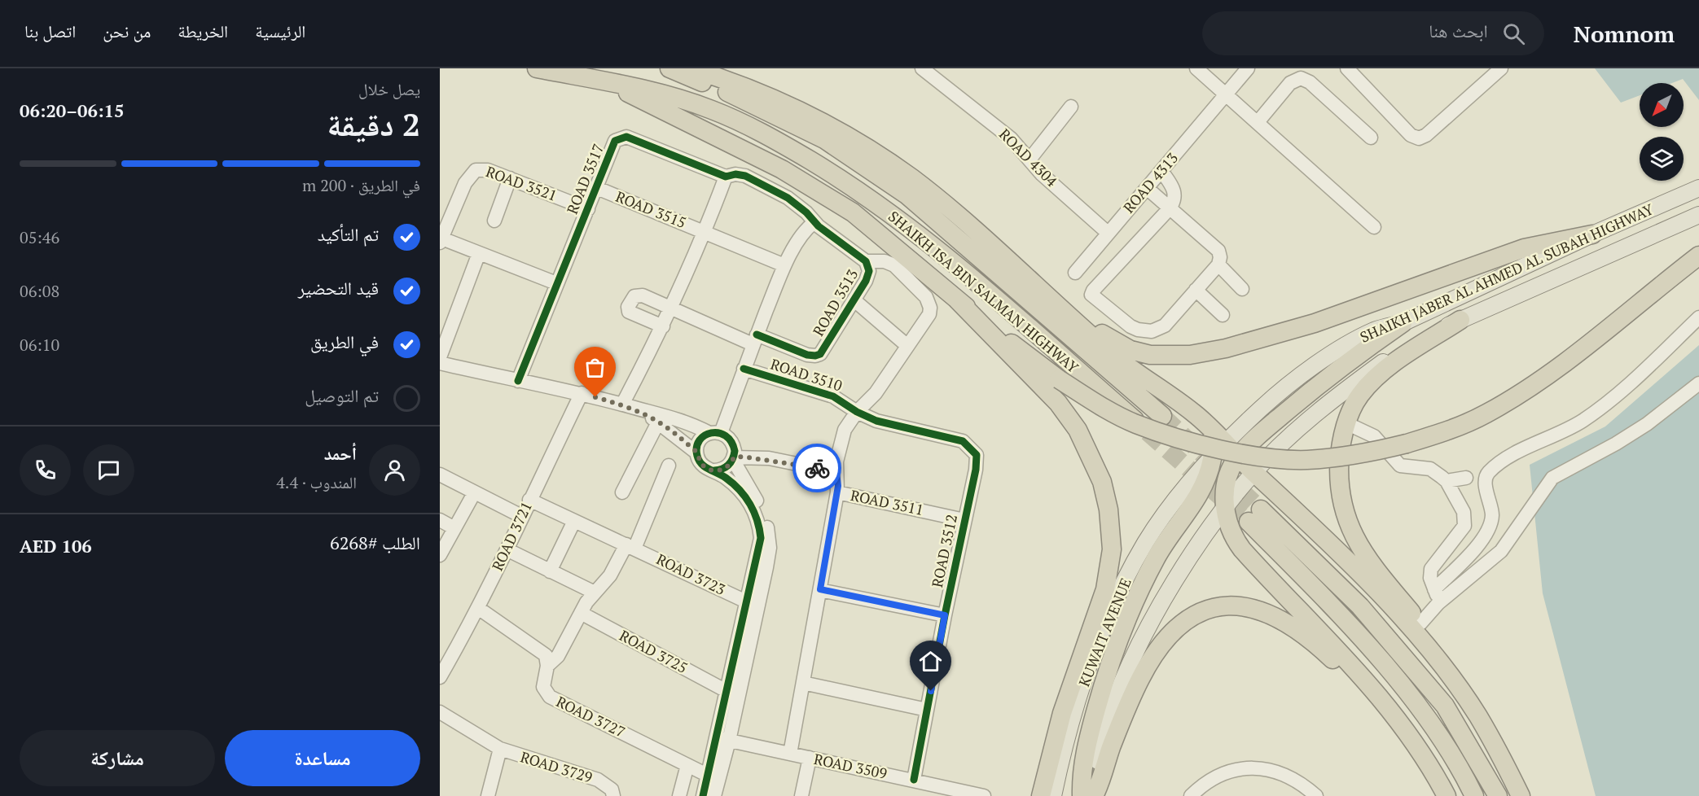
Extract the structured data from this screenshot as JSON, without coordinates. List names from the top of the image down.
{
  "streets": {
    "highway": ["SHAIKH ISA BIN SALMAN HIGHWAY"],
    "main road": ["SHAIKH JABER AL AHMED AL SUBAH HIGHWAY", "KUWAIT AVENUE"],
    "street": [
      "ROAD 4304",
      "ROAD 3517",
      "ROAD 4313",
      "ROAD 3521",
      "ROAD 3515",
      "ROAD 3513",
      "ROAD 3510",
      "ROAD 3511",
      "ROAD 3721",
      "ROAD 3512",
      "ROAD 3723",
      "ROAD 3725",
      "ROAD 3727",
      "ROAD 3509",
      "ROAD 3729"
    ]
  },
  "crossings": [
    ["ROAD 4304", "ROAD 4313"],
    ["ROAD 3517", "ROAD 3521"],
    ["ROAD 3517", "ROAD 3515"],
    ["ROAD 3517", "ROAD 3513"],
    ["ROAD 3515", "ROAD 3511"],
    ["ROAD 3513", "ROAD 3510"],
    ["ROAD 3513", "ROAD 3512"],
    ["ROAD 3510", "ROAD 3512"],
    ["ROAD 3511", "ROAD 3512"],
    ["ROAD 3721", "ROAD 3723"],
    ["ROAD 3512", "ROAD 3509"]
  ],
  "north": "bottom left",
  "page": {
    "header": "Nomnom",
    "search": "ابحث هنا",
    "nav": [
      "الرئيسية",
      "الخريطة",
      "من نحن",
      "اتصل بنا"
    ],
    "heading": ["2 دقيقة", "يصل خلال", "06:15–06:20"],
    "panel": [
      "أحمد",
      "المندوب · 4.4",
      "الطلب #6268",
      "AED 106"
    ],
    "bar": "في الطريق · 200 m",
    "list": [
      ["تم التأكيد", "05:46"],
      ["قيد التحضير", "06:08"],
      ["في الطريق", "06:10"],
      "تم التوصيل"
    ],
    "buttons": ["مساعدة", "مشاركة"]
  }
}
